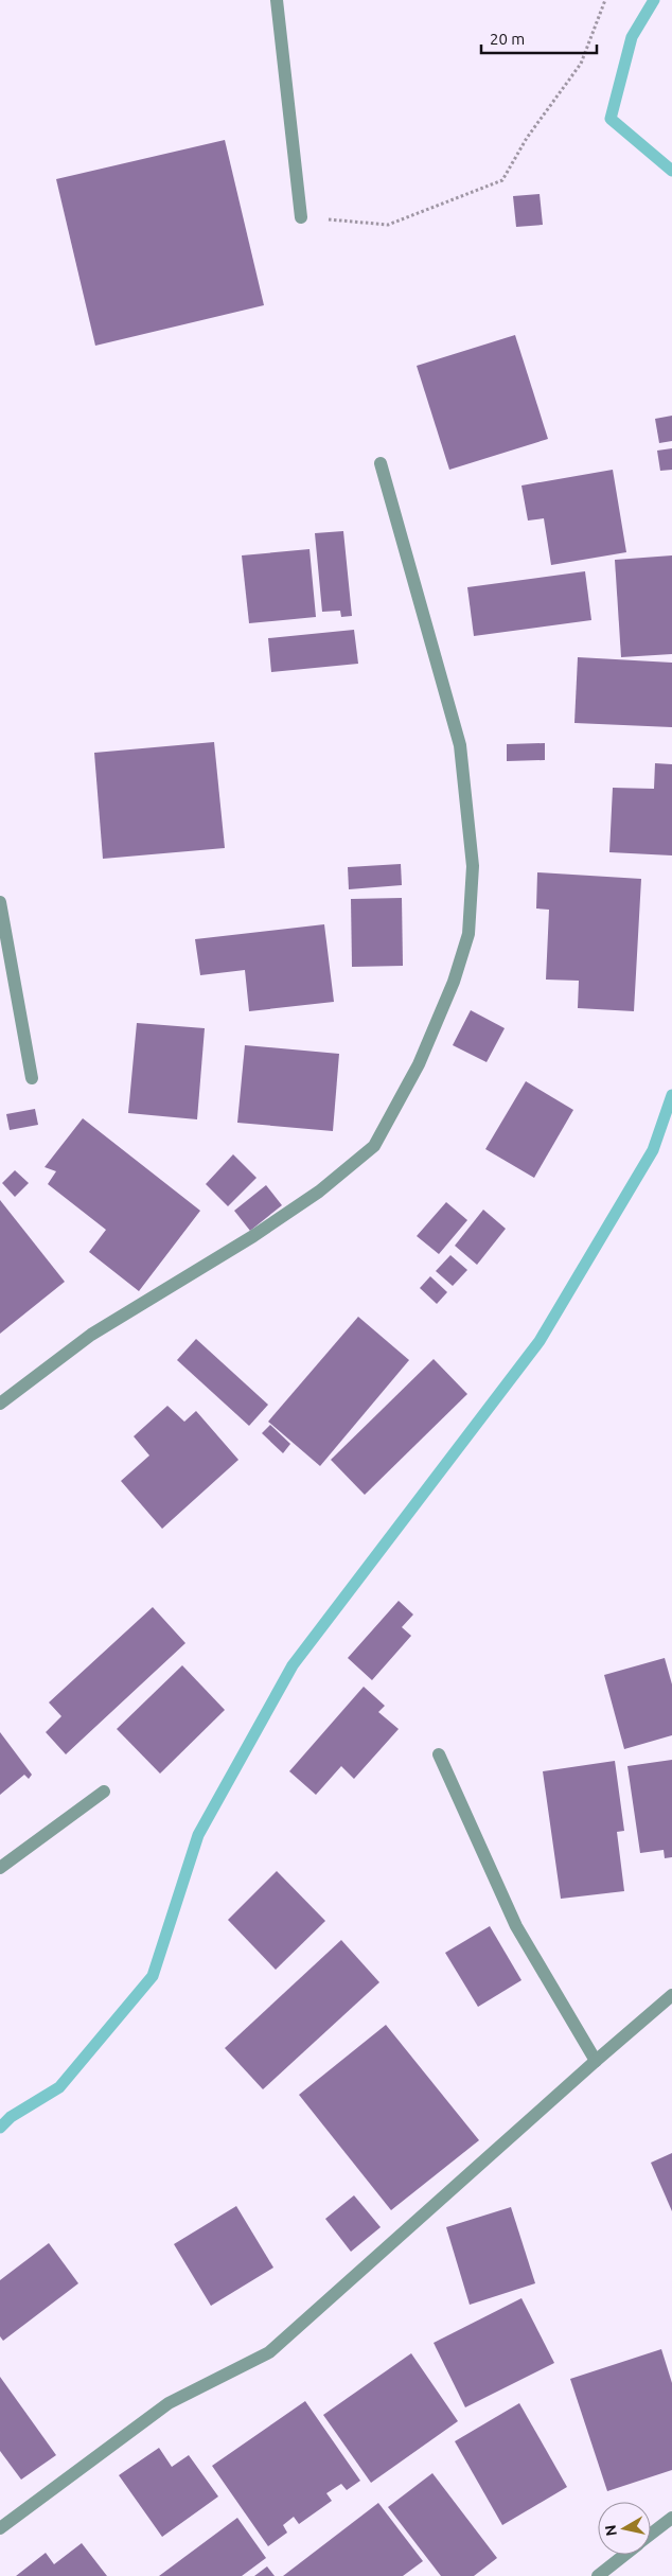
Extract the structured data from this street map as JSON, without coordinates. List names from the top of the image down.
{
  "scale_bar": "20 m",
  "north": "left"
}
